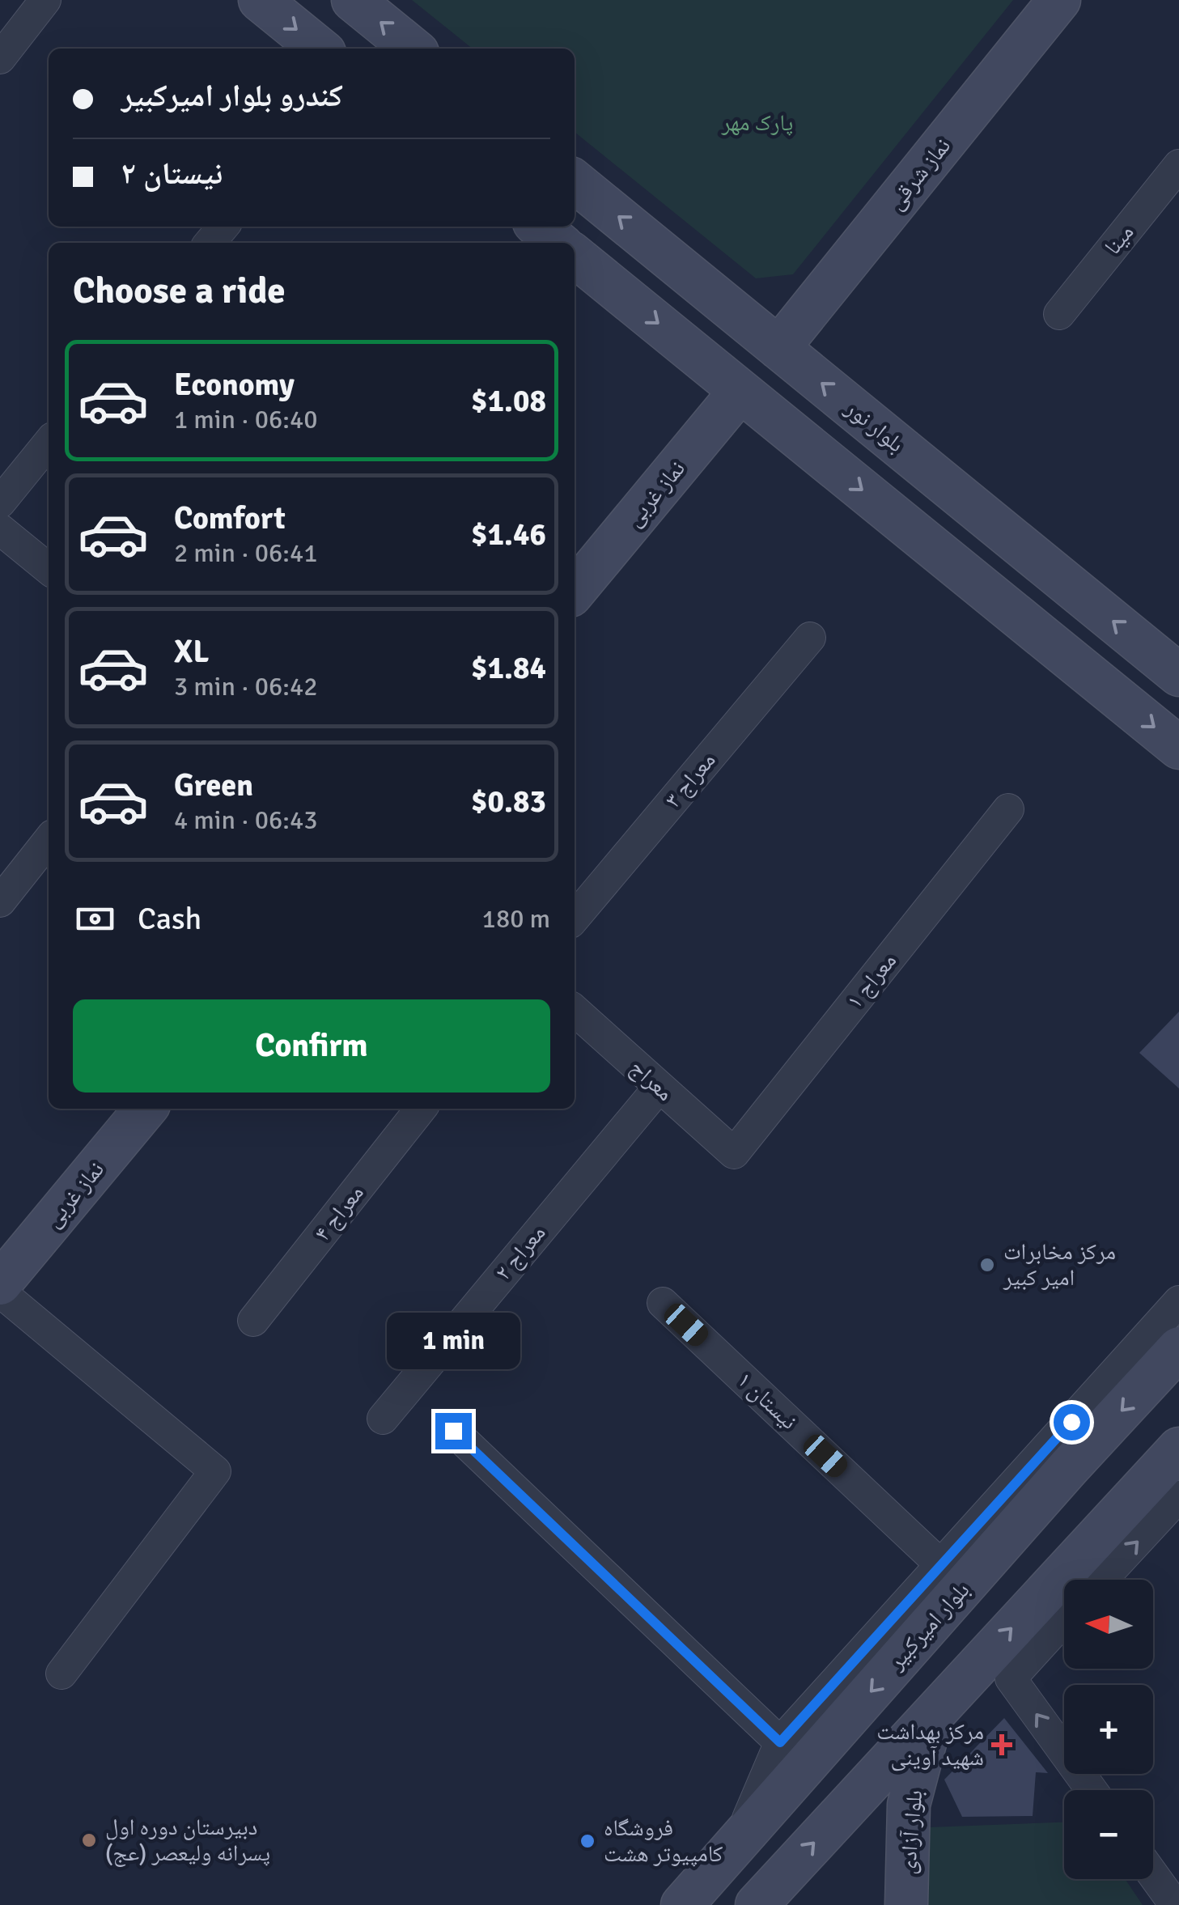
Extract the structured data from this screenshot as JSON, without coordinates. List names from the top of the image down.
{
  "streets": {
    "street": [
      "نماز شرقی",
      "مینا",
      "بلوار نور",
      "نماز غربی",
      "معراج ۳",
      "معراج ۱",
      "معراج",
      "معراج ۴",
      "معراج ۲",
      "نیستان ۱",
      "بلوار امیرکبیر",
      "بلوار آزادی"
    ]
  },
  "crossings": [
    ["نماز شرقی", "بلوار نور"],
    ["معراج ۱", "معراج"],
    ["معراج", "معراج ۲"]
  ],
  "parks": ["پارک مهر"],
  "places": {
    "other": ["مرکز مخابرات امیر کبیر", "دبیرستان دوره اول پسرانه ولیعصر (عج)", "فروشگاه کامپیوتر هشت"],
    "health": ["مرکز بهداشت شهید آوینی"]
  },
  "north": "left",
  "page": {
    "banner": ["کندرو بلوار امیرکبیر", "نیستان ۲"],
    "heading": "Choose a ride",
    "list": [
      {
        "name": "Economy",
        "note": "1 min · 06:40",
        "value": "$1.08"
      },
      {
        "name": "Comfort",
        "note": "2 min · 06:41",
        "value": "$1.46"
      },
      {
        "name": "XL",
        "note": "3 min · 06:42",
        "value": "$1.84"
      },
      {
        "name": "Green",
        "note": "4 min · 06:43",
        "value": "$0.83"
      }
    ],
    "pay": ["Cash", "180 m"],
    "buttons": "Confirm",
    "bubble": "1 min",
    "map_buttons": ["+", "−"]
  }
}
